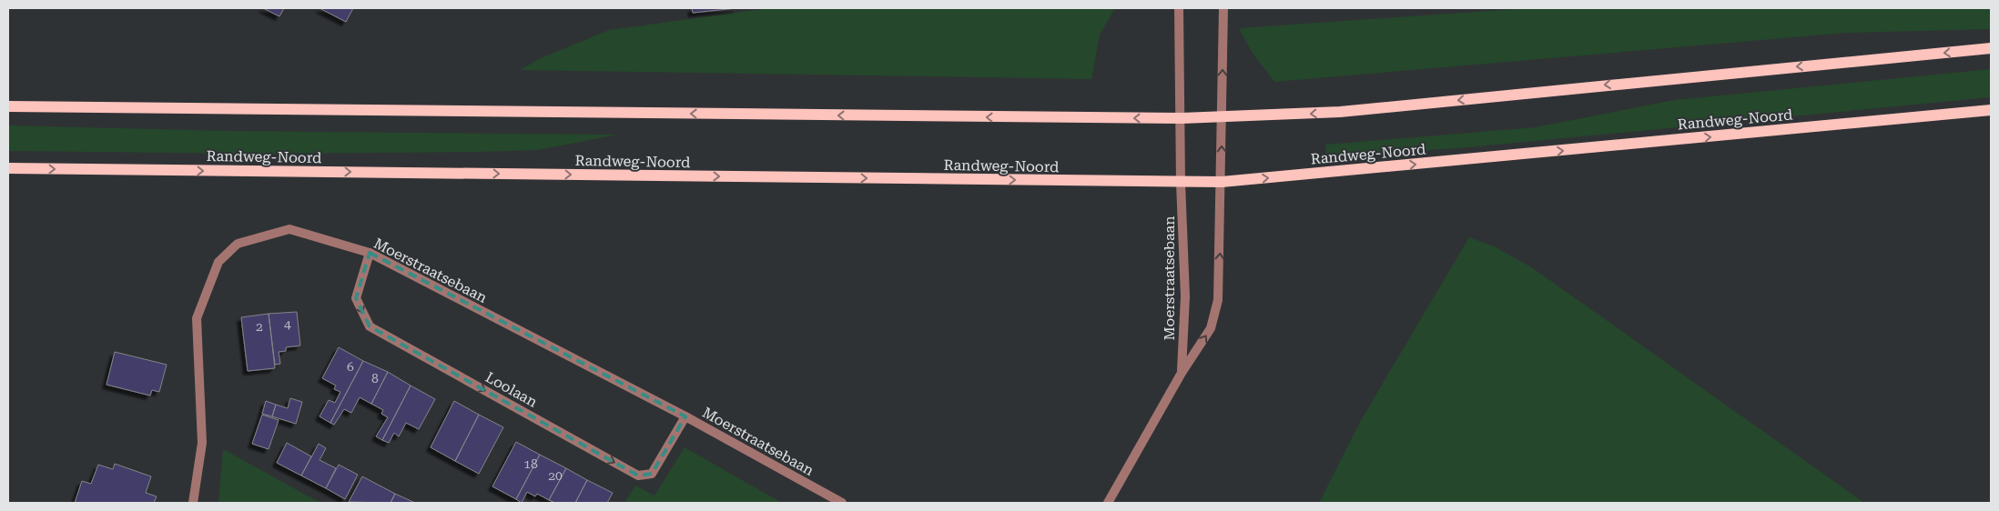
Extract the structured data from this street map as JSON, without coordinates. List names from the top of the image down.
{
  "streets": {
    "main road": ["Randweg-Noord"],
    "street": ["Moerstraatsebaan", "Loolaan"]
  },
  "crossings": [
    ["Randweg-Noord", "Moerstraatsebaan"],
    ["Moerstraatsebaan", "Loolaan"]
  ],
  "house_numbers": [
    "4",
    "2",
    "6",
    "8",
    "18",
    "20"
  ]
}
